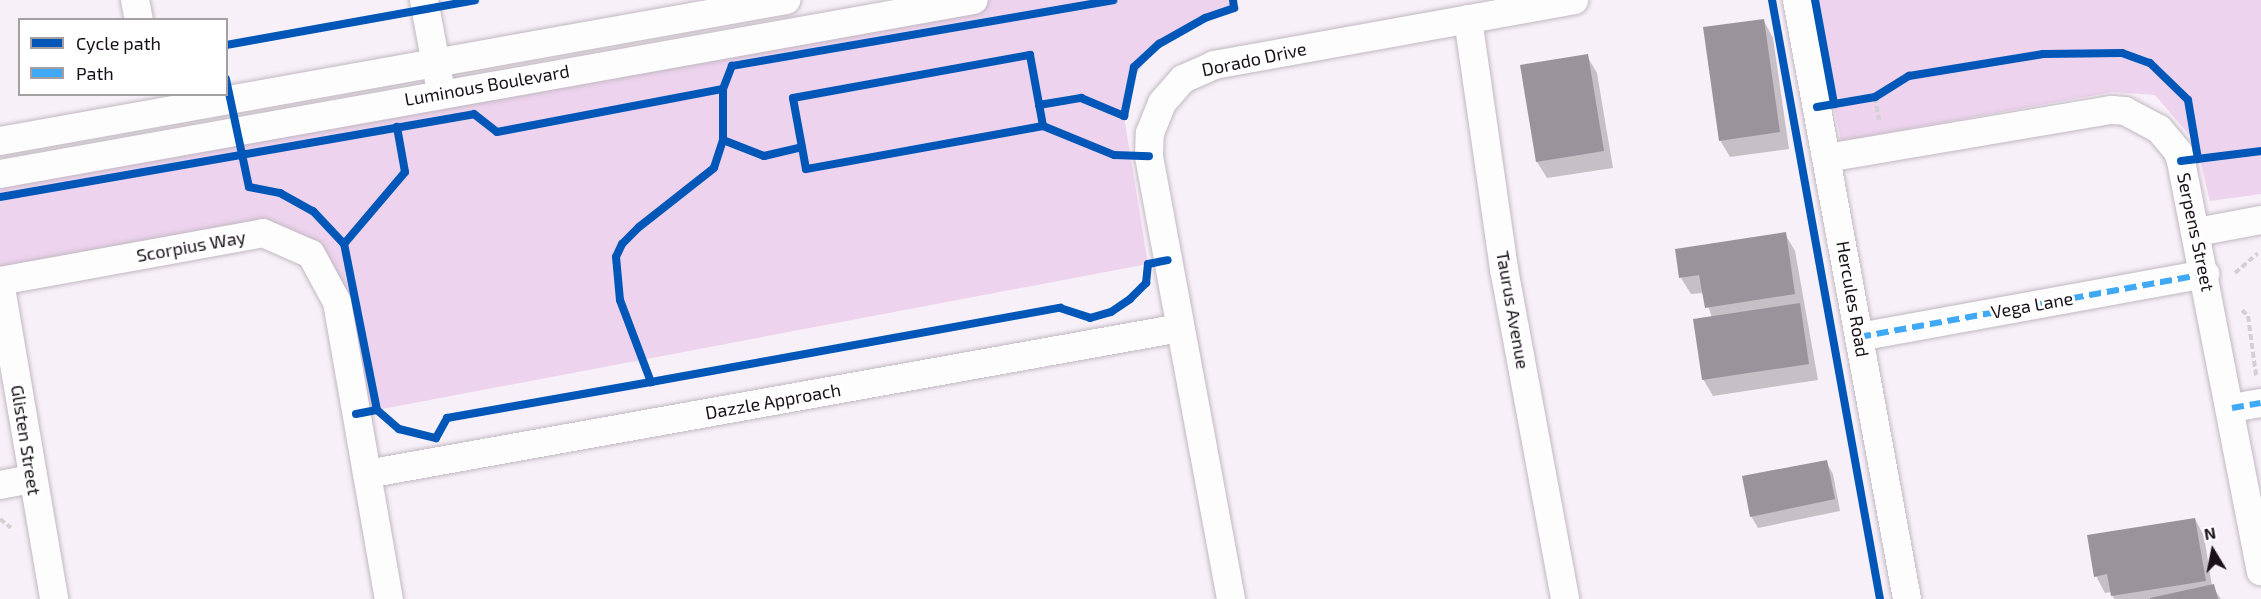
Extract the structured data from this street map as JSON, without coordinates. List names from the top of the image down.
{
  "streets": {
    "street": [
      "Dorado Drive",
      "Luminous Boulevard",
      "Serpens Street",
      "Scorpius Way",
      "Hercules Road",
      "Vega Lane",
      "Taurus Avenue",
      "Dazzle Approach",
      "Glisten Street"
    ]
  },
  "crossings": [
    ["Dorado Drive", "Taurus Avenue"],
    ["Dorado Drive", "Dazzle Approach"],
    ["Serpens Street", "Hercules Road"],
    ["Serpens Street", "Vega Lane"],
    ["Scorpius Way", "Dazzle Approach"],
    ["Scorpius Way", "Glisten Street"],
    ["Hercules Road", "Vega Lane"]
  ],
  "legend": ["Cycle path", "Path"],
  "north": "top"
}
